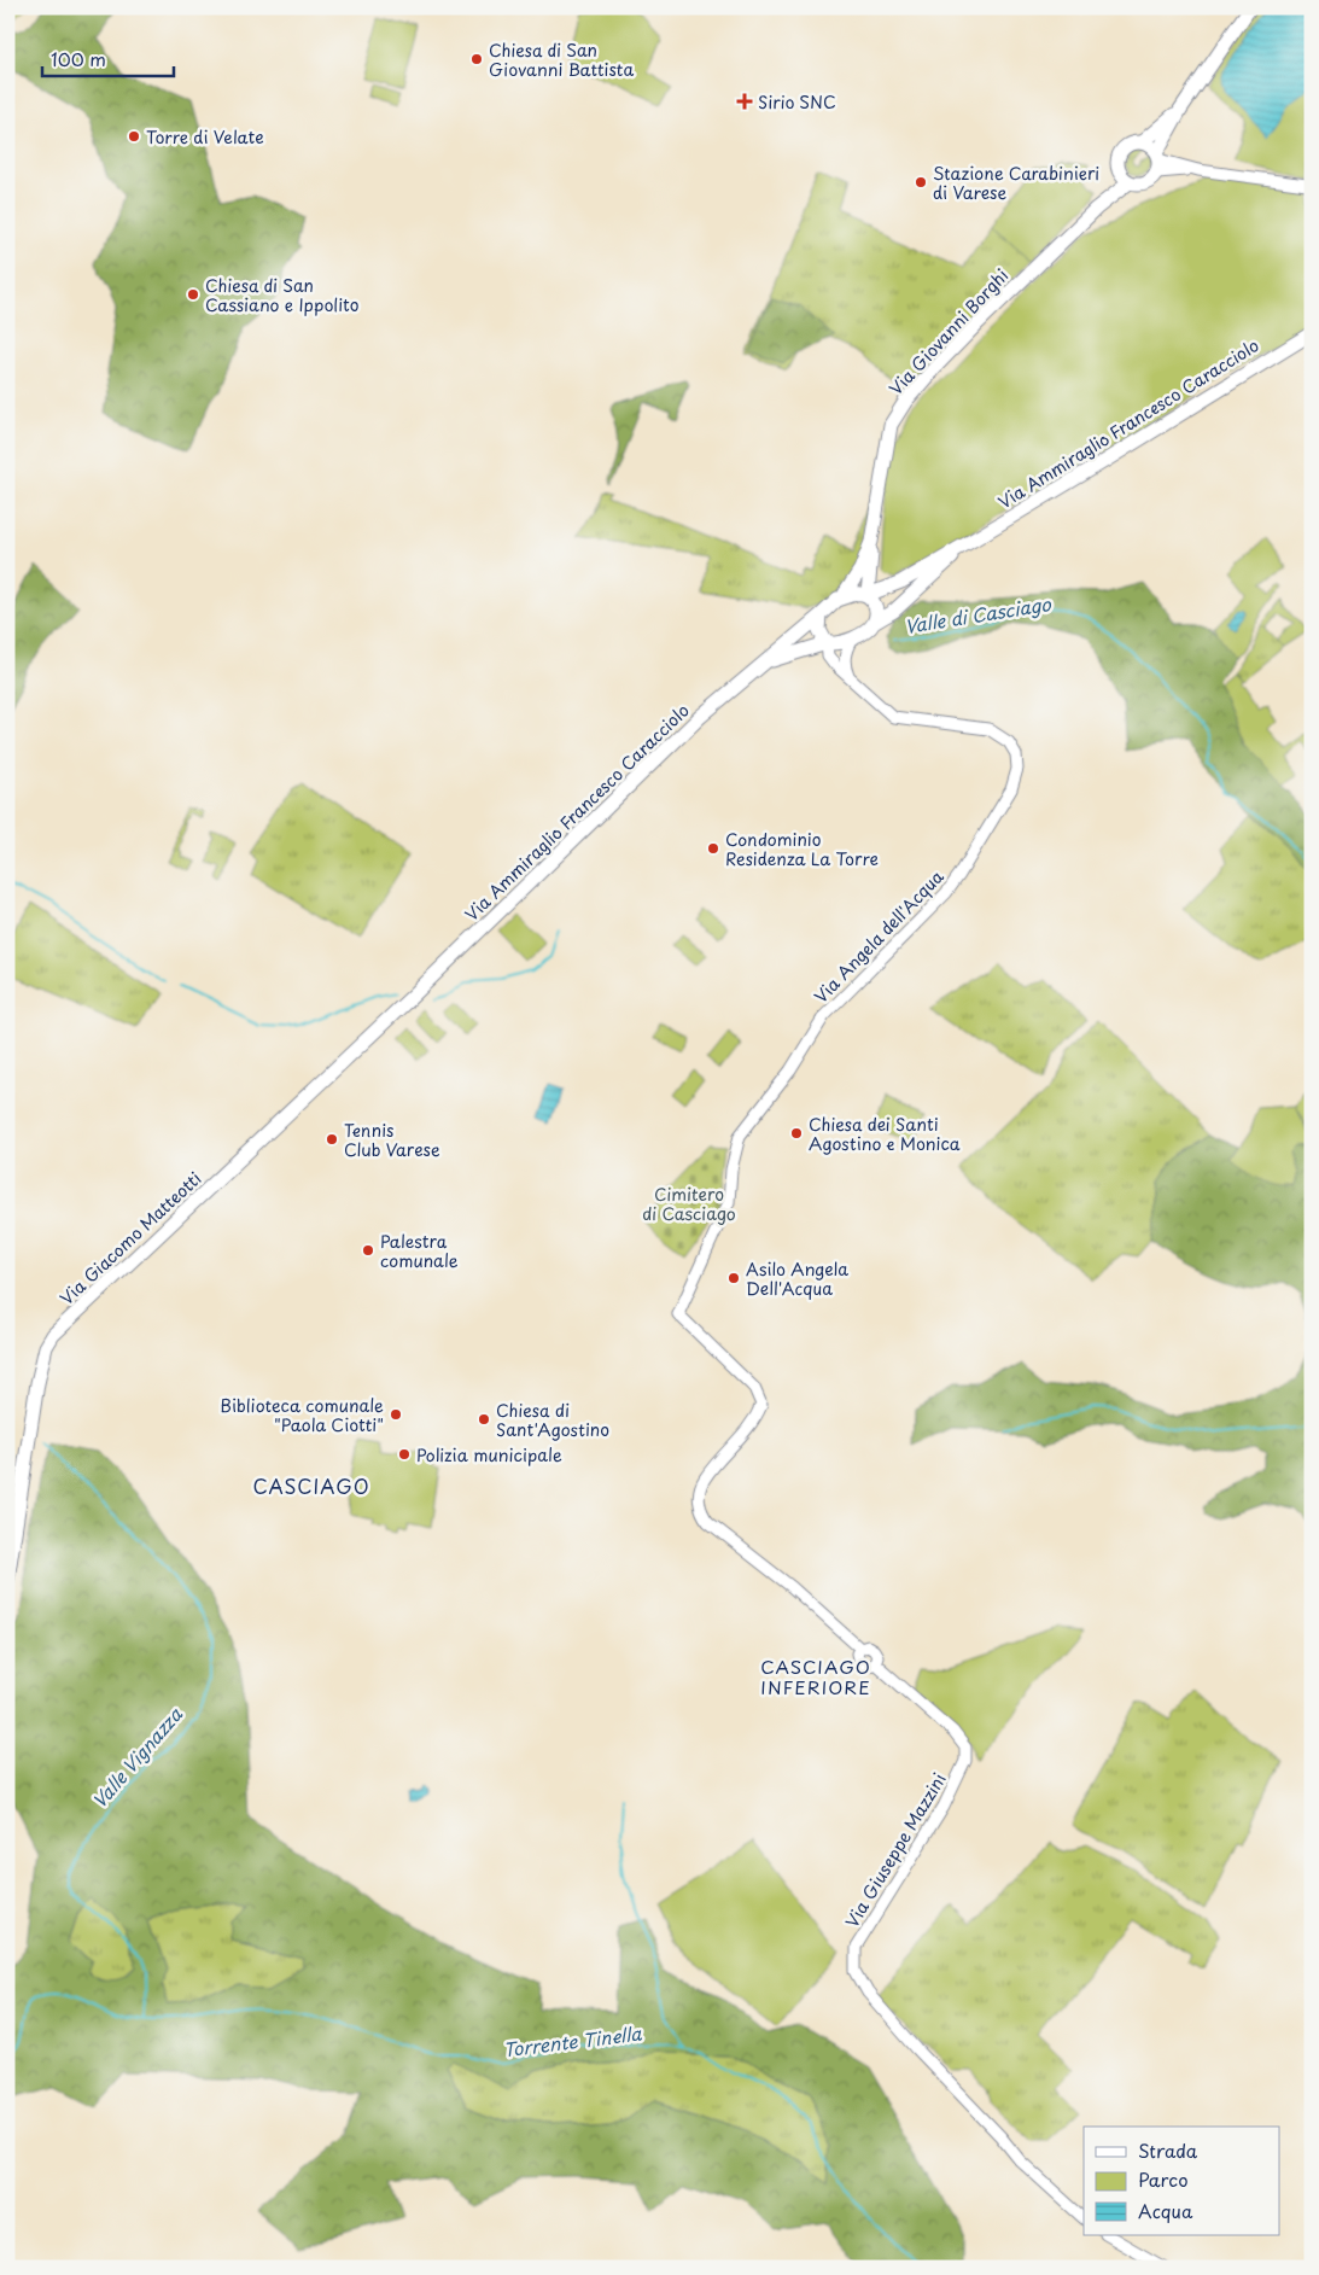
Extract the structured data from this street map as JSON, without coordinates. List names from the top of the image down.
{
  "streets": {
    "main road": ["Via Giovanni Borghi", "Via Ammiraglio Francesco Caracciolo", "Via Giacomo Matteotti"],
    "street": ["Via Angela dell'Acqua", "Via Giuseppe Mazzini"]
  },
  "crossings": [
    ["Via Giovanni Borghi", "Via Ammiraglio Francesco Caracciolo"],
    ["Via Ammiraglio Francesco Caracciolo", "Via Angela dell'Acqua"],
    ["Via Ammiraglio Francesco Caracciolo", "Via Giacomo Matteotti"],
    ["Via Angela dell'Acqua", "Via Giuseppe Mazzini"]
  ],
  "districts": ["CASCIAGO", "CASCIAGO INFERIORE"],
  "water": ["Valle di Casciago", "Valle Vignazza", "Torrente Tinella"],
  "parks": ["Cimitero di Casciago"],
  "places": {
    "other": [
      "Chiesa di San Giovanni Battista",
      "Torre di Velate",
      "Stazione Carabinieri di Varese",
      "Chiesa di San Cassiano e Ippolito",
      "Condominio Residenza La Torre",
      "Chiesa dei Santi Agostino e Monica",
      "Tennis Club Varese",
      "Palestra comunale",
      "Asilo Angela Dell'Acqua",
      "Biblioteca comunale \"Paola Ciotti\"",
      "Chiesa di Sant'Agostino",
      "Polizia municipale"
    ],
    "health": ["Sirio SNC"]
  },
  "legend": ["Strada", "Parco", "Acqua"],
  "scale_bar": "100 m"
}
